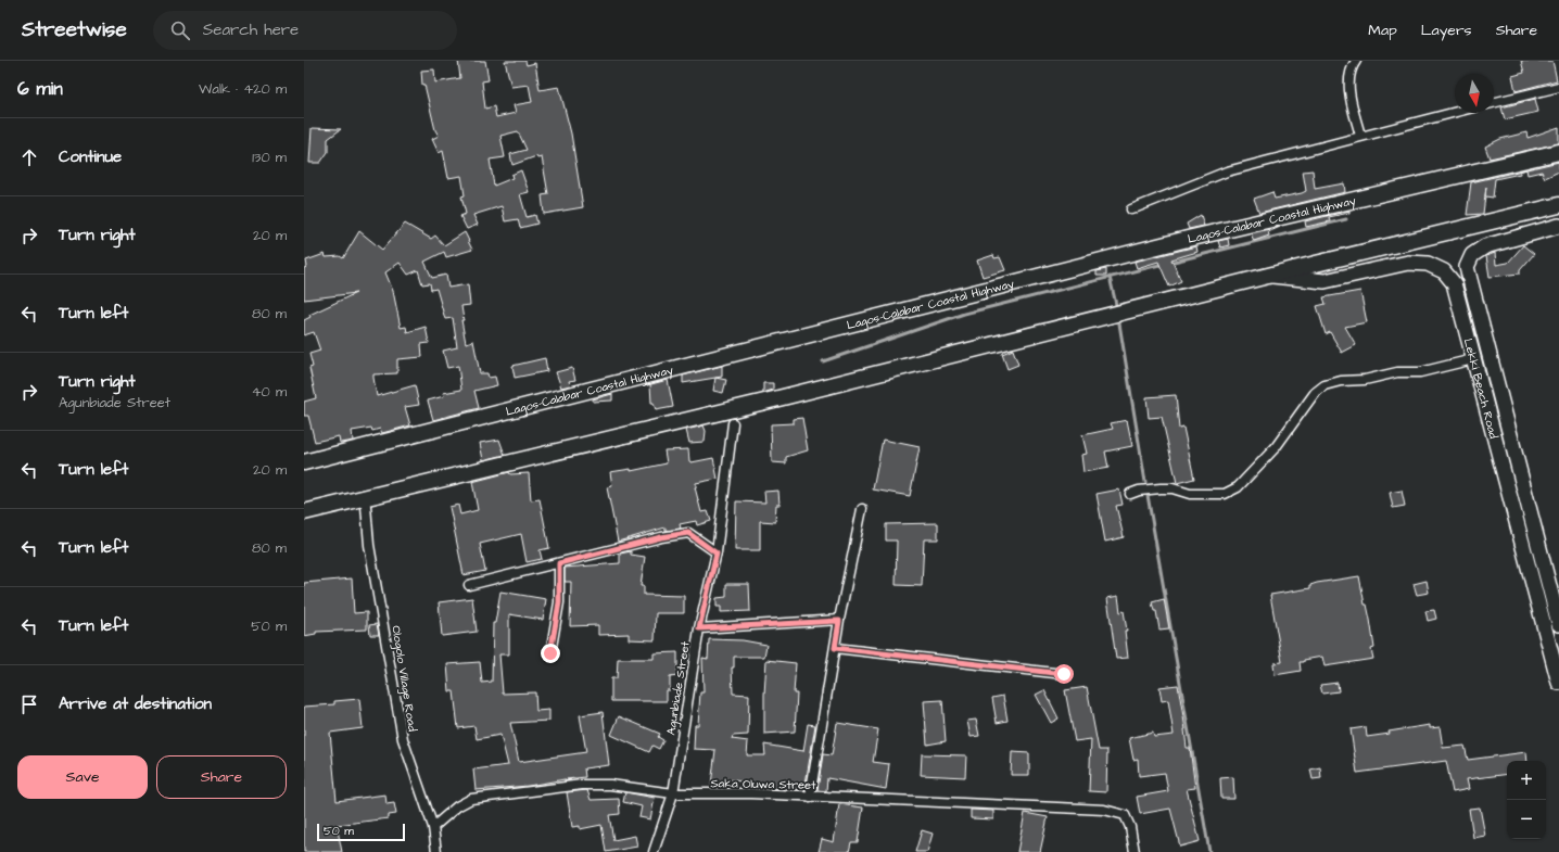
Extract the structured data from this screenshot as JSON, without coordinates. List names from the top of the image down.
{
  "streets": {
    "highway": ["Lagos-Calabar Coastal Highway"],
    "main road": ["Lekki Beach Road"],
    "street": ["Ologolo Village Road", "Agunbiade Street", "Saka Oluwa Street"]
  },
  "crossings": [
    ["Ologolo Village Road", "Saka Oluwa Street"],
    ["Agunbiade Street", "Saka Oluwa Street"]
  ],
  "scale_bar": "50 m",
  "north": "bottom",
  "page": {
    "header": "Streetwise",
    "search": "Search here",
    "nav": ["Map", "Layers", "Share"],
    "heading": ["6 min", "Walk · 420 m"],
    "list": [
      ["Continue", "130 m"],
      ["Turn right", "20 m"],
      ["Turn left", "80 m"],
      ["Turn right", "Agunbiade Street", "40 m"],
      ["Turn left", "20 m"],
      ["Turn left", "80 m"],
      ["Turn left", "50 m"],
      "Arrive at destination"
    ],
    "buttons": ["Save", "Share"],
    "map_buttons": ["+", "−"],
    "scale": "50 m"
  }
}
